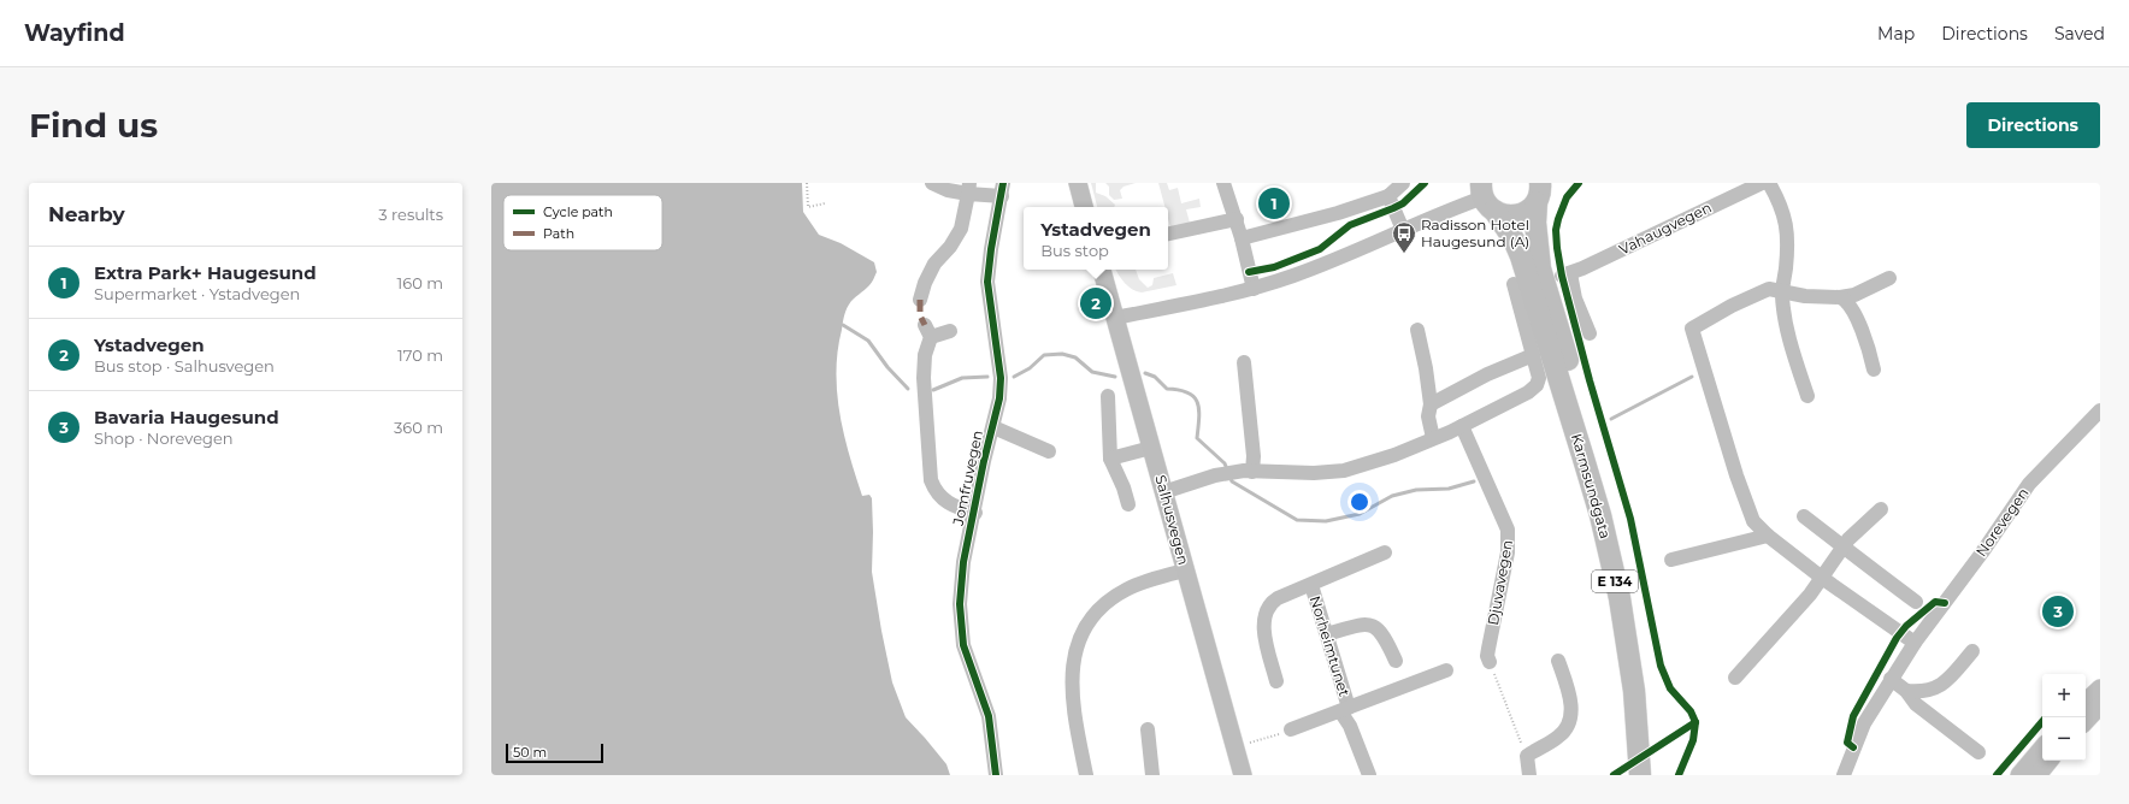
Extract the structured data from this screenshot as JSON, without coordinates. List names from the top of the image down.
{
  "streets": {
    "highway": ["Karmsundgata", "E 134"],
    "main road": ["Salhusvegen"],
    "street": [
      "Vahaugvegen",
      "Jomfruvegen",
      "Norevegen",
      "Djuvavegen",
      "Norheimtunet"
    ]
  },
  "crossings": [
    ["Karmsundgata", "E 134"]
  ],
  "places": {
    "bus stop": ["Radisson Hotel Haugesund (A)"]
  },
  "legend": ["Cycle path", "Path"],
  "scale_bar": "50 m",
  "page": {
    "header": "Wayfind",
    "nav": ["Map", "Directions", "Saved"],
    "buttons": "Directions",
    "title": "Find us",
    "heading": ["Nearby", "3 results"],
    "pins": ["1", "2", "3"],
    "popup": ["Ystadvegen", "Bus stop"],
    "list": [
      {
        "mark": "1",
        "name": "Extra Park+ Haugesund",
        "note": "Supermarket · Ystadvegen",
        "value": "160 m"
      },
      {
        "mark": "2",
        "name": "Ystadvegen",
        "note": "Bus stop · Salhusvegen",
        "value": "170 m"
      },
      {
        "mark": "3",
        "name": "Bavaria Haugesund",
        "note": "Shop · Norevegen",
        "value": "360 m"
      }
    ],
    "map_buttons": ["+", "−"],
    "scale": "50 m"
  }
}
